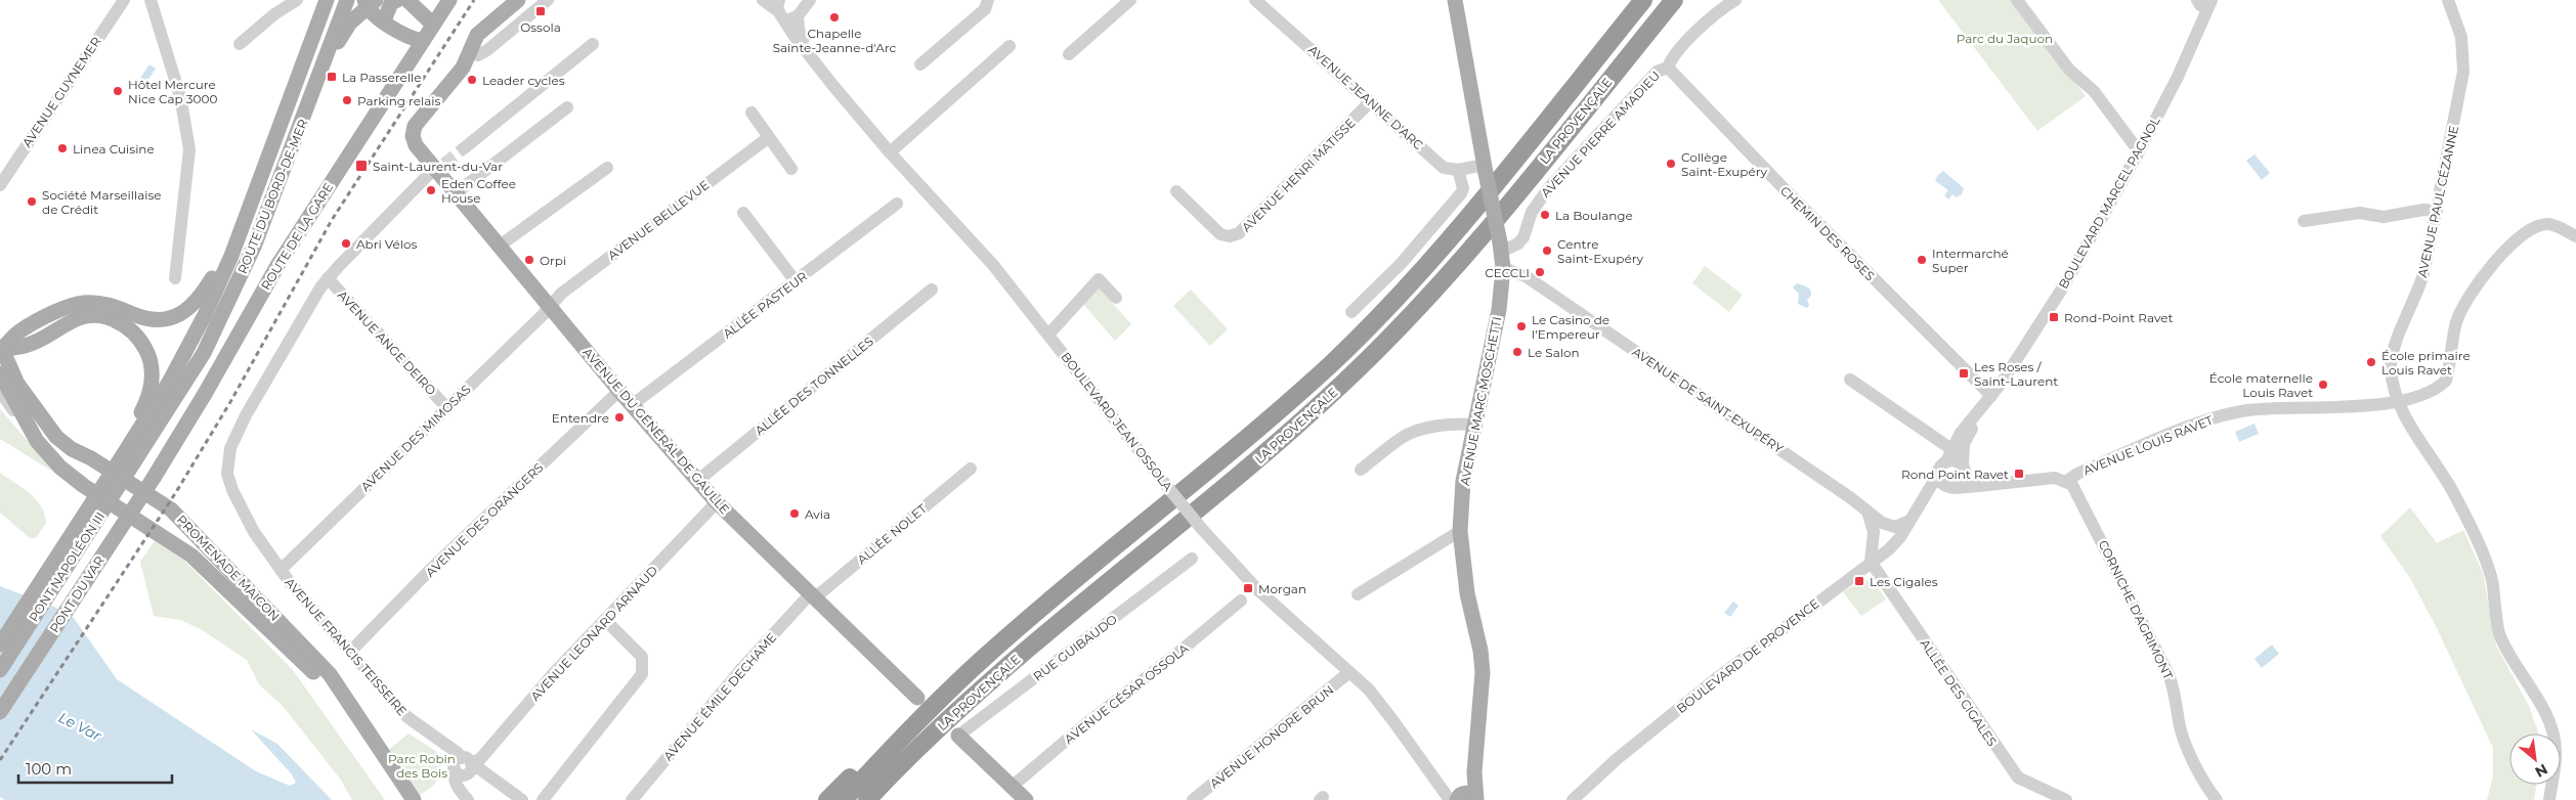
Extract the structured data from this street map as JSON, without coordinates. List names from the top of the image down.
{
  "streets": {
    "highway": ["LA PROVENÇALE"],
    "main road": [
      "ROUTE DU BORD-DE-MER",
      "ROUTE DE LA GARE",
      "AVENUE MARC MOSCHETTI",
      "AVENUE DU GÉNÉRAL DE GAULLE",
      "PONT NAPOLÉON III",
      "PROMENADE MAÏCON",
      "PONT DU VAR"
    ],
    "street": [
      "AVENUE GUYNEMER",
      "AVENUE JEANNE D'ARC",
      "AVENUE PIERRE AMADIEU",
      "AVENUE HENRI MATISSE",
      "AVENUE PAUL CÉZANNE",
      "BOULEVARD MARCEL PAGNOL",
      "AVENUE BELLEVUE",
      "CHEMIN DES ROSES",
      "ALLÉE PASTEUR",
      "AVENUE ANGE DEIRO",
      "ALLÉE DES TONNELLES",
      "AVENUE DE SAINT-EXUPÉRY",
      "BOULEVARD JEAN OSSOLA",
      "AVENUE DES MIMOSAS",
      "AVENUE LOUIS RAVET",
      "AVENUE DES ORANGERS",
      "ALLÉE NOLET",
      "CORNICHE D'AGRIMONT",
      "AVENUE LEONARD ARNAUD",
      "AVENUE FRANCIS TEISSEIRE",
      "RUE GUIBAUDO",
      "BOULEVARD DE PROVENCE",
      "ALLÉE DES CIGALES",
      "AVENUE CÉSAR OSSOLA",
      "AVENUE ÉMILE DECHAME",
      "AVENUE HONORE BRUN"
    ]
  },
  "crossings": [
    ["AVENUE JEANNE D'ARC", "AVENUE HENRI MATISSE"],
    ["AVENUE PIERRE AMADIEU", "CHEMIN DES ROSES"],
    ["AVENUE PIERRE AMADIEU", "AVENUE MARC MOSCHETTI"],
    ["ROUTE DU BORD-DE-MER", "PONT NAPOLÉON III"],
    ["AVENUE PAUL CÉZANNE", "AVENUE LOUIS RAVET"],
    ["BOULEVARD MARCEL PAGNOL", "CHEMIN DES ROSES"],
    ["BOULEVARD MARCEL PAGNOL", "BOULEVARD DE PROVENCE"],
    ["AVENUE BELLEVUE", "AVENUE DU GÉNÉRAL DE GAULLE"],
    ["AVENUE BELLEVUE", "AVENUE DES MIMOSAS"],
    ["ROUTE DE LA GARE", "PONT DU VAR"],
    ["ALLÉE PASTEUR", "AVENUE DU GÉNÉRAL DE GAULLE"],
    ["AVENUE ANGE DEIRO", "AVENUE DES MIMOSAS"],
    ["AVENUE ANGE DEIRO", "AVENUE FRANCIS TEISSEIRE"],
    ["ALLÉE DES TONNELLES", "AVENUE DU GÉNÉRAL DE GAULLE"],
    ["AVENUE DE SAINT-EXUPÉRY", "AVENUE MARC MOSCHETTI"],
    ["AVENUE DE SAINT-EXUPÉRY", "BOULEVARD DE PROVENCE"],
    ["AVENUE MARC MOSCHETTI", "BOULEVARD JEAN OSSOLA"],
    ["BOULEVARD JEAN OSSOLA", "AVENUE HONORE BRUN"],
    ["AVENUE DU GÉNÉRAL DE GAULLE", "AVENUE DES MIMOSAS"],
    ["AVENUE DU GÉNÉRAL DE GAULLE", "AVENUE DES ORANGERS"],
    ["AVENUE DU GÉNÉRAL DE GAULLE", "ALLÉE NOLET"],
    ["AVENUE DU GÉNÉRAL DE GAULLE", "AVENUE LEONARD ARNAUD"],
    ["AVENUE DU GÉNÉRAL DE GAULLE", "AVENUE FRANCIS TEISSEIRE"],
    ["AVENUE DU GÉNÉRAL DE GAULLE", "AVENUE ÉMILE DECHAME"],
    ["AVENUE DES MIMOSAS", "AVENUE FRANCIS TEISSEIRE"],
    ["AVENUE LOUIS RAVET", "CORNICHE D'AGRIMONT"],
    ["AVENUE DES ORANGERS", "AVENUE FRANCIS TEISSEIRE"],
    ["ALLÉE NOLET", "AVENUE ÉMILE DECHAME"],
    ["AVENUE LEONARD ARNAUD", "AVENUE FRANCIS TEISSEIRE"],
    ["BOULEVARD DE PROVENCE", "ALLÉE DES CIGALES"]
  ],
  "water": ["Le Var"],
  "parks": ["Parc du Jaquon", "Parc Robin des Bois"],
  "places": {
    "transit": [
      "Ossola",
      "La Passerelle",
      "Saint-Laurent-du-Var",
      "Rond-Point Ravet",
      "Les Roses / Saint-Laurent",
      "Rond Point Ravet",
      "Les Cigales",
      "Morgan"
    ],
    "other": [
      "Chapelle Sainte-Jeanne-d'Arc",
      "Leader cycles",
      "Hôtel Mercure Nice Cap 3000",
      "Parking relais",
      "Linea Cuisine",
      "Collège Saint-Exupéry",
      "Eden Coffee House",
      "Société Marseillaise de Crédit",
      "La Boulange",
      "Abri Vélos",
      "Centre Saint-Exupéry",
      "Orpi",
      "Intermarché Super",
      "CECCLI",
      "Le Casino de l'Empereur",
      "Le Salon",
      "École primaire Louis Ravet",
      "École maternelle Louis Ravet",
      "Entendre",
      "Avia"
    ]
  },
  "scale_bar": "100 m",
  "north": "bottom right"
}
